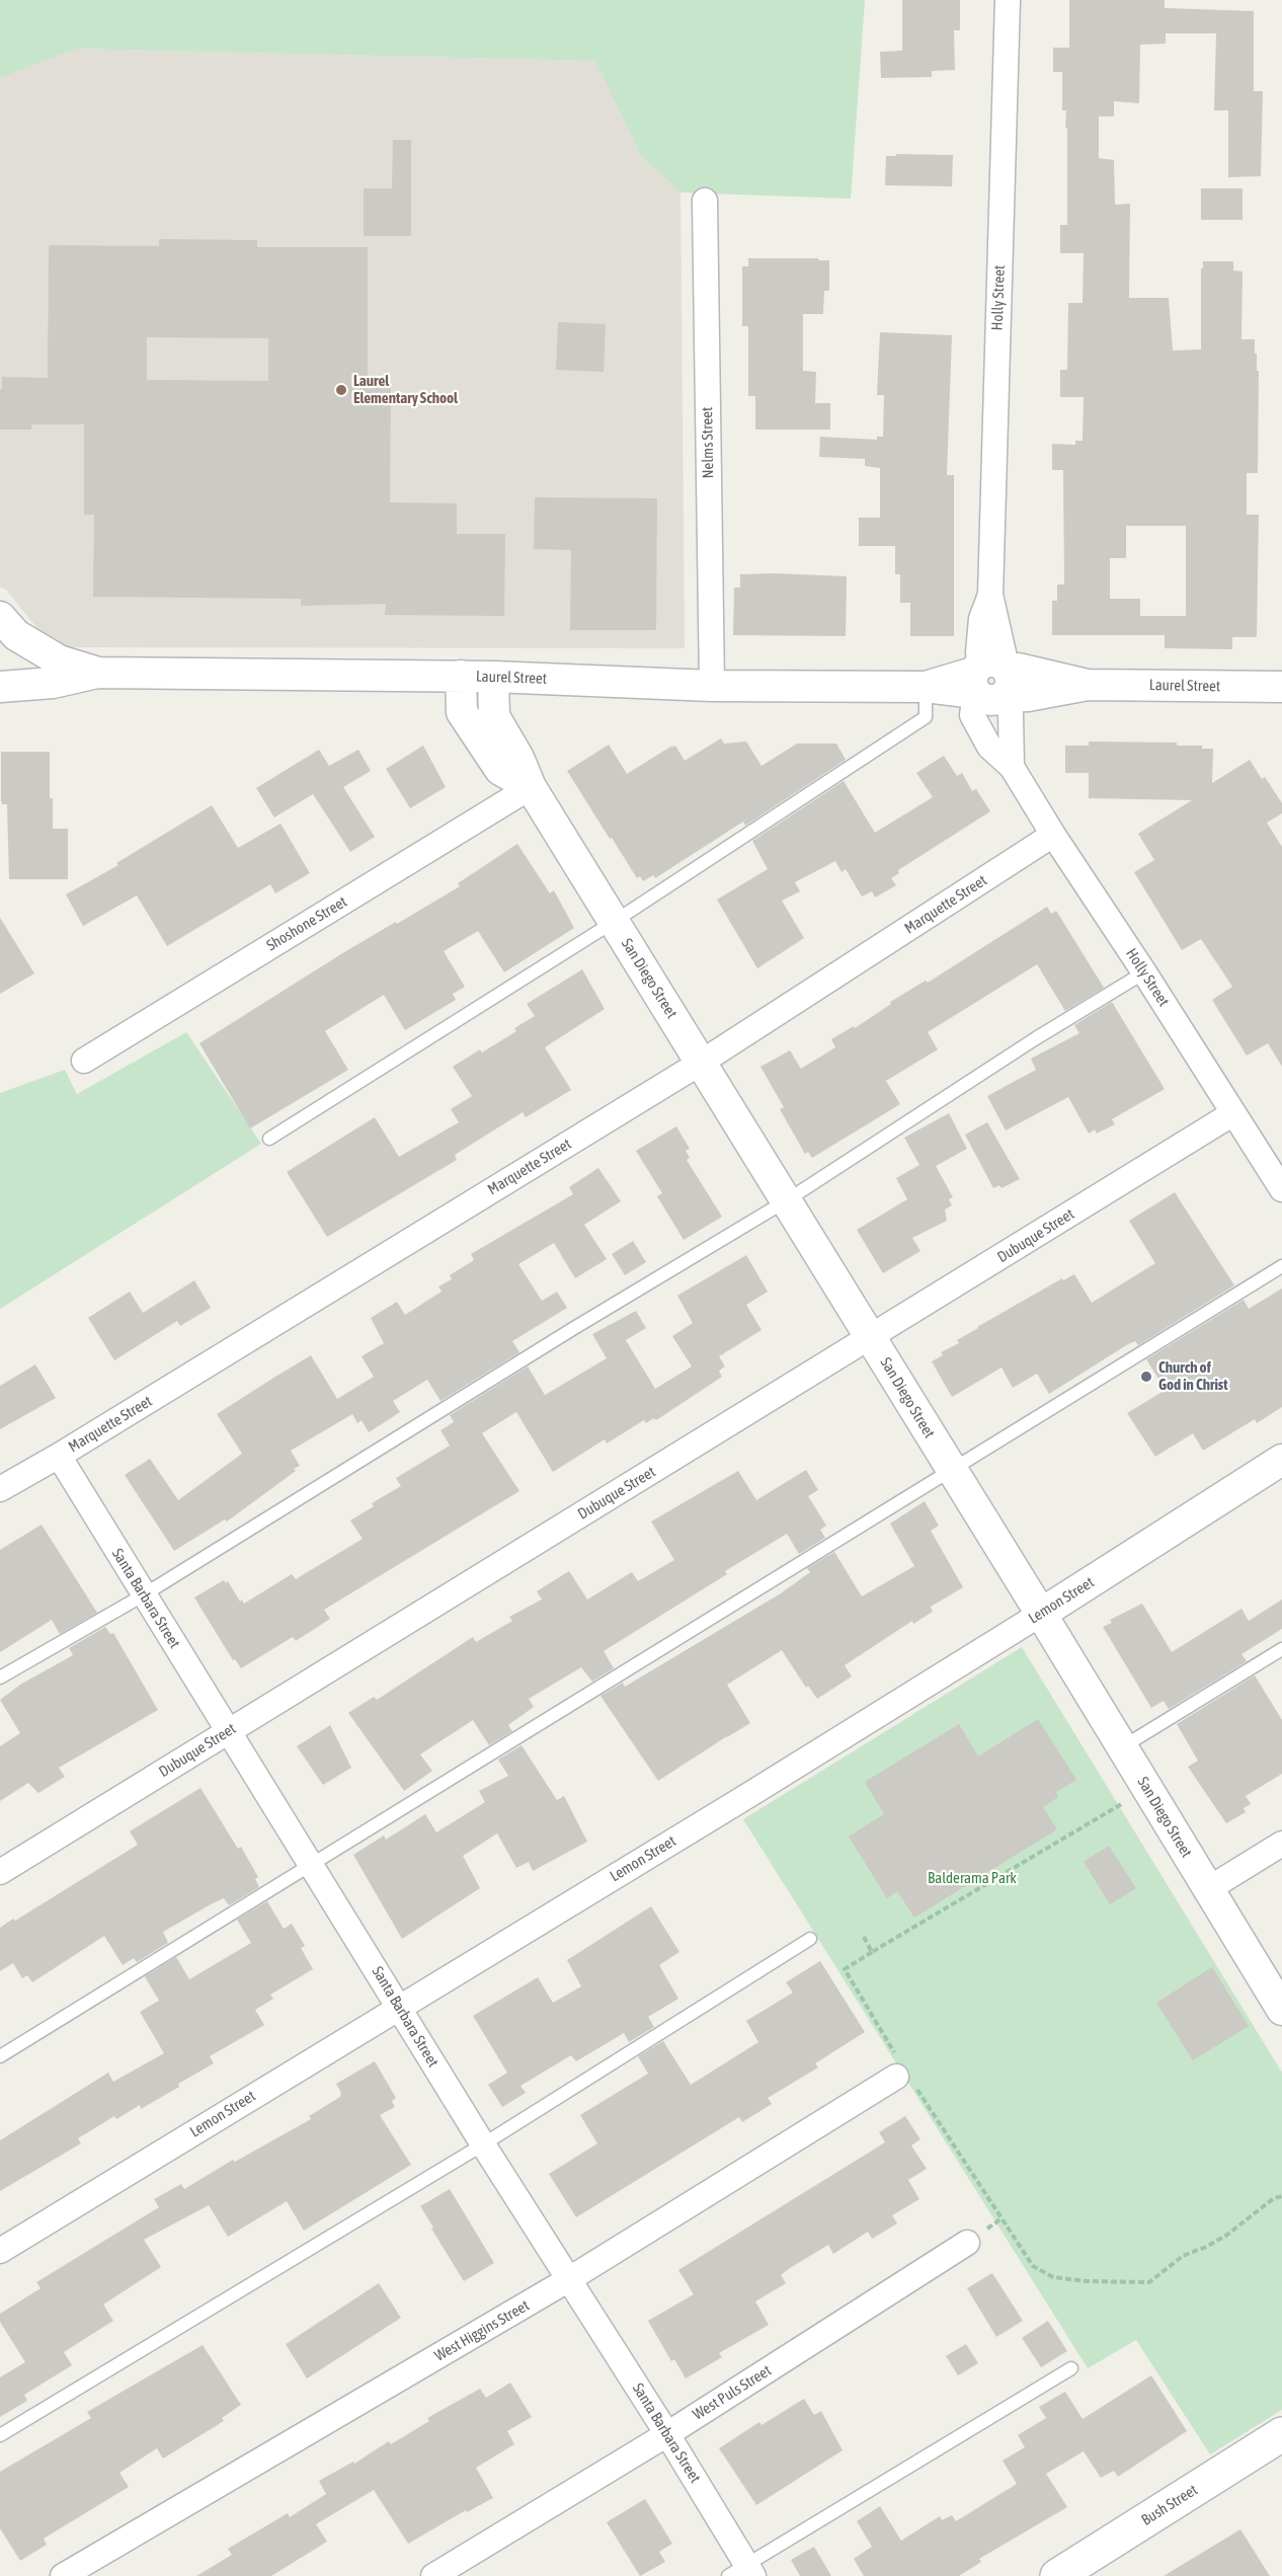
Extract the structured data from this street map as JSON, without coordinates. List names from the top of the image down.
{
  "streets": {
    "main road": ["Bush Street"],
    "street": [
      "Holly Street",
      "Nelms Street",
      "Laurel Street",
      "Marquette Street",
      "Shoshone Street",
      "San Diego Street",
      "Dubuque Street",
      "Santa Barbara Street",
      "Lemon Street",
      "West Higgins Street",
      "West Puls Street"
    ]
  },
  "crossings": [
    ["Holly Street", "Laurel Street"],
    ["Holly Street", "Marquette Street"],
    ["Holly Street", "Dubuque Street"],
    ["Nelms Street", "Laurel Street"],
    ["Laurel Street", "San Diego Street"],
    ["Marquette Street", "San Diego Street"],
    ["Marquette Street", "Santa Barbara Street"],
    ["Shoshone Street", "San Diego Street"],
    ["San Diego Street", "Dubuque Street"],
    ["San Diego Street", "Lemon Street"],
    ["Dubuque Street", "Santa Barbara Street"],
    ["Santa Barbara Street", "Lemon Street"],
    ["Santa Barbara Street", "West Higgins Street"],
    ["Santa Barbara Street", "West Puls Street"]
  ],
  "parks": ["Balderama Park"],
  "places": ["Laurel Elementary School", "Church of God in Christ"]
}
